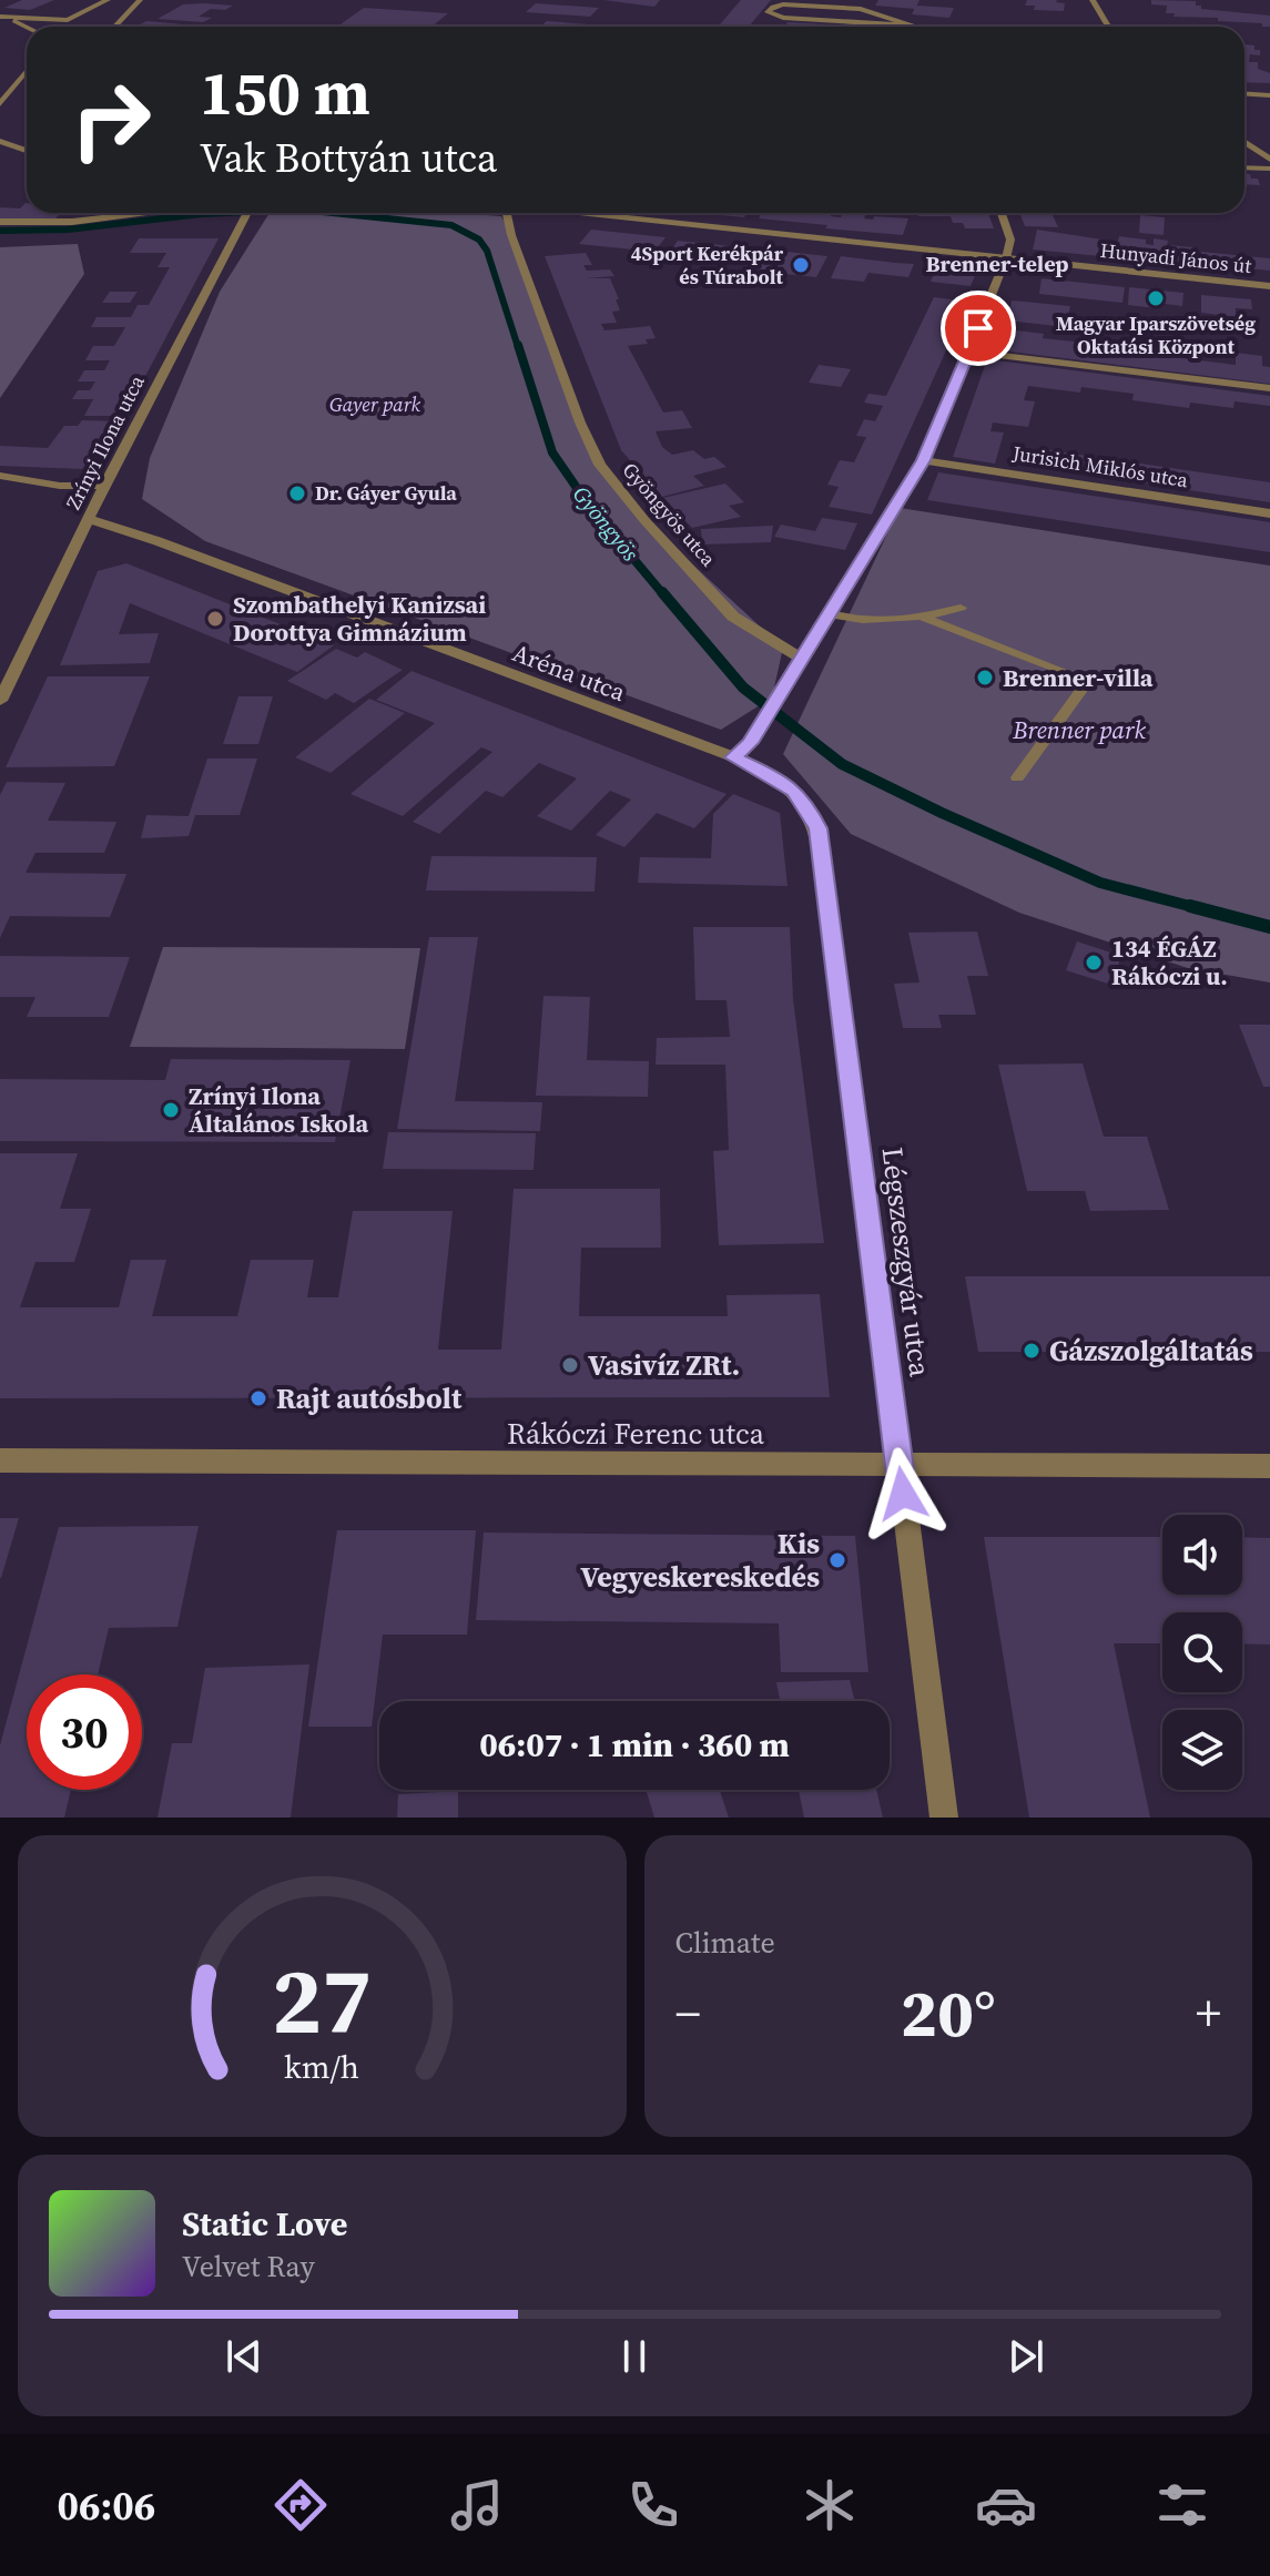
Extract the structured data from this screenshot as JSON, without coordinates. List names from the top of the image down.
{
  "streets": {
    "street": [
      "Hunyadi János út",
      "Zrínyi Ilona utca",
      "Jurisich Miklós utca",
      "Gyöngyös utca",
      "Aréna utca",
      "Légszeszgyár utca",
      "Rákóczi Ferenc utca"
    ]
  },
  "crossings": [
    ["Zrínyi Ilona utca", "Aréna utca"],
    ["Aréna utca", "Légszeszgyár utca"],
    ["Légszeszgyár utca", "Rákóczi Ferenc utca"]
  ],
  "districts": ["Brenner-telep"],
  "water": ["Gyöngyös"],
  "parks": ["Gayer park", "Brenner park"],
  "places": [
    "4Sport Kerékpár és Túrabolt",
    "Magyar Iparszövetség Oktatási Központ",
    "Dr. Gáyer Gyula",
    "Szombathelyi Kanizsai Dorottya Gimnázium",
    "Brenner-villa",
    "134 ÉGÁZ Rákóczi u.",
    "Zrínyi Ilona Általános Iskola",
    "Gázszolgáltatás",
    "Vasivíz ZRt.",
    "Rajt autósbolt",
    "Kis Vegyeskereskedés"
  ],
  "page": {
    "turn": ["150 m", "Vak Bottyán utca"],
    "limit": "30",
    "trip": "06:07 · 1 min · 360 m",
    "tile": "Climate",
    "heat": ["−", "20°", "+"],
    "song": ["Static Love", "Velvet Ray"],
    "tabs": "06:06",
    "gauge": ["27", "km/h"]
  }
}
